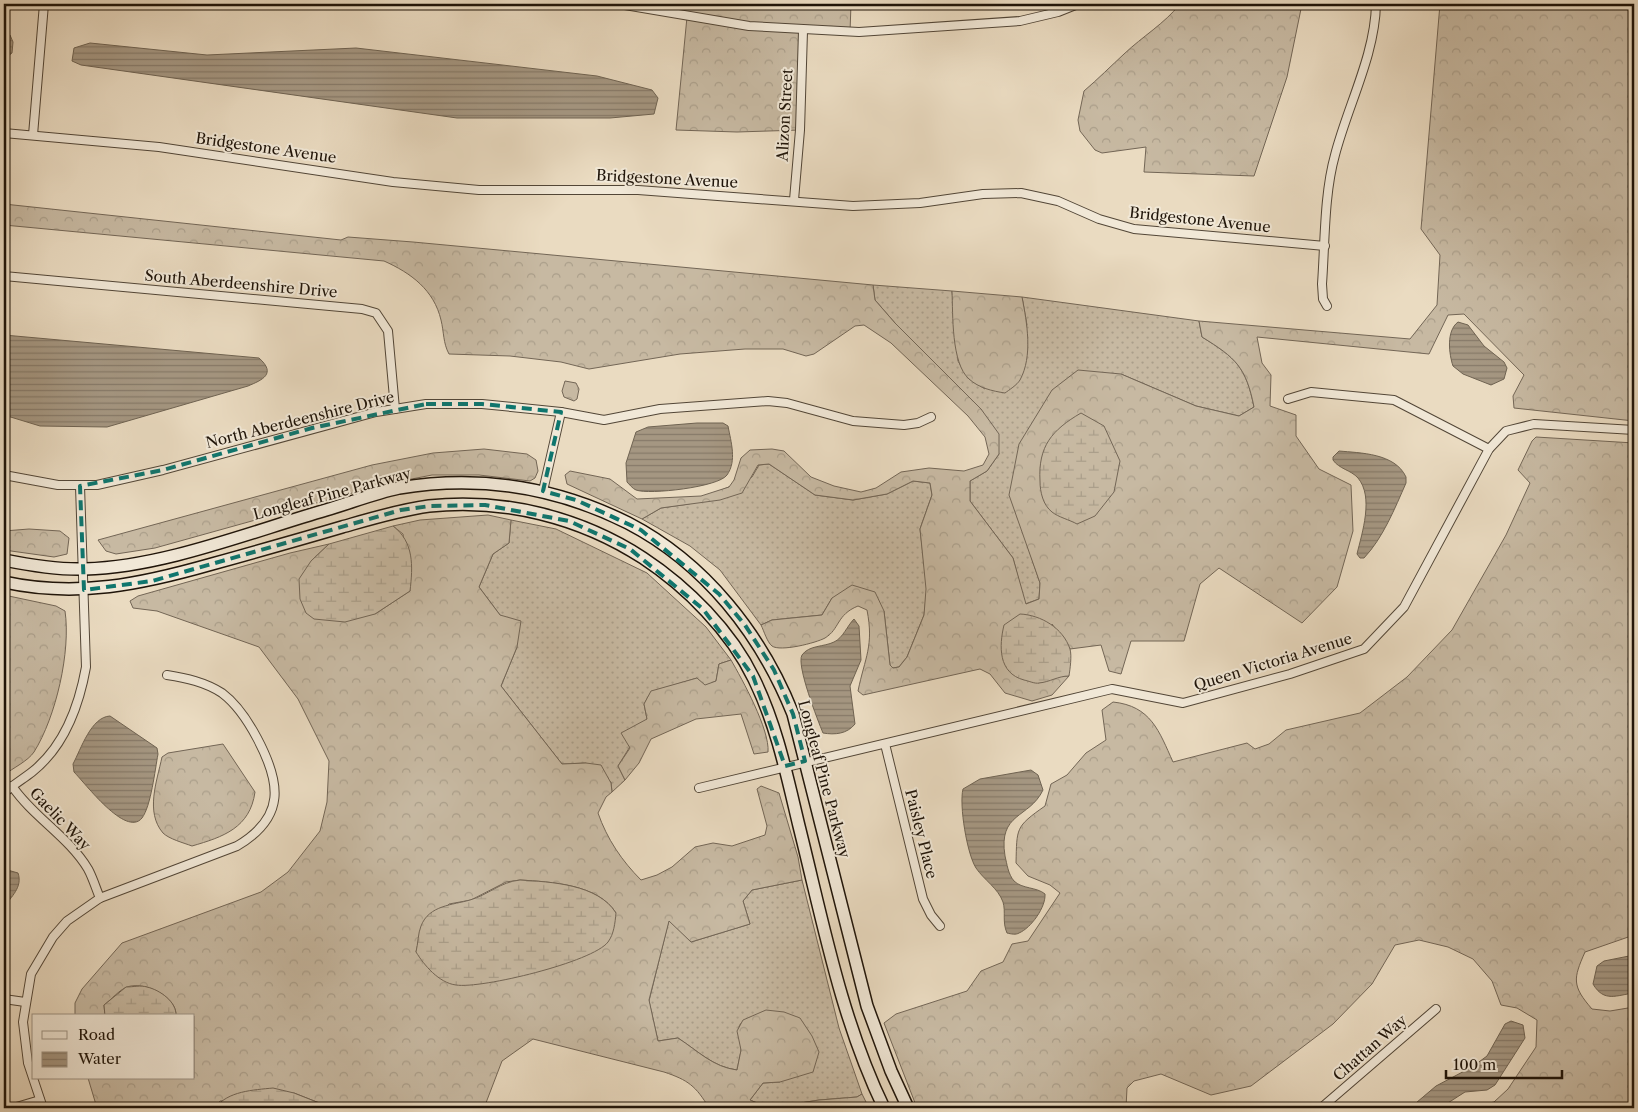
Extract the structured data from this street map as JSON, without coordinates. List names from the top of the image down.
{
  "streets": {
    "main road": ["Longleaf Pine Parkway"],
    "street": [
      "Alizon Street",
      "Bridgestone Avenue",
      "South Aberdeenshire Drive",
      "North Aberdeenshire Drive",
      "Queen Victoria Avenue",
      "Gaelic Way",
      "Paisley Place",
      "Chattan Way"
    ]
  },
  "crossings": [
    ["Alizon Street", "Bridgestone Avenue"],
    ["South Aberdeenshire Drive", "North Aberdeenshire Drive"],
    ["Longleaf Pine Parkway", "Queen Victoria Avenue"],
    ["Queen Victoria Avenue", "Paisley Place"]
  ],
  "legend": ["Road", "Water"],
  "scale_bar": "100 m"
}
